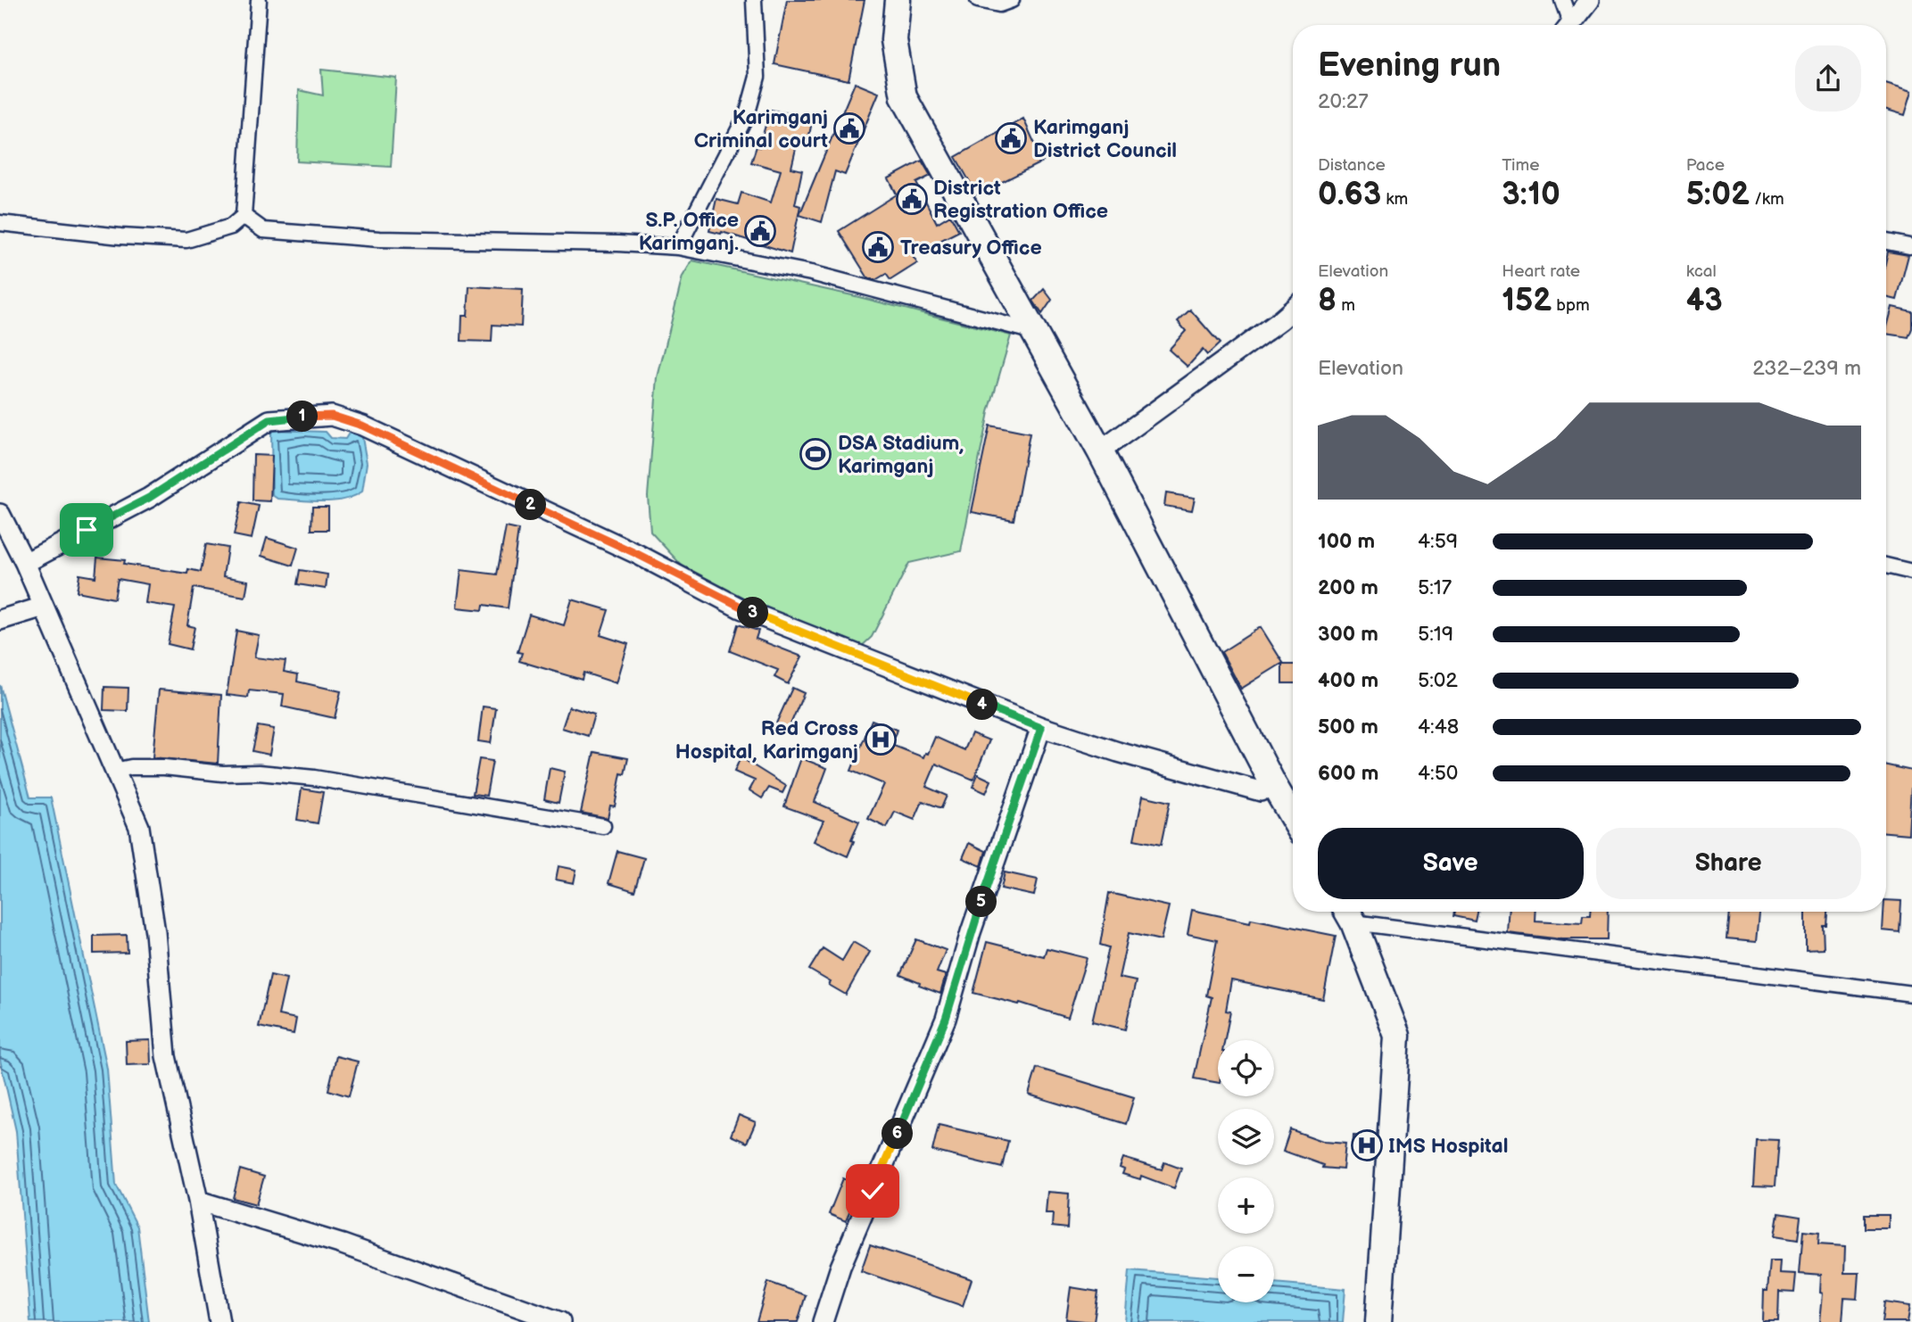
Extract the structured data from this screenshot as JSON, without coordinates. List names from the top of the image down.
{
  "places": {
    "public building": [
      "Karimganj Criminal court",
      "Karimganj District Council",
      "District Registration Office",
      "S.P. Office Karimganj.",
      "Treasury Office"
    ],
    "sports": ["DSA Stadium, Karimganj"],
    "hospital": ["Red Cross Hospital, Karimganj", "IMS Hospital"]
  },
  "page": {
    "heading": ["Evening run", "20:27"],
    "stats": [
      ["Distance", "0.63 km"],
      ["Time", "3:10"],
      ["Pace", "5:02 /km"],
      ["Elevation", "8 m"],
      ["Heart rate", "152 bpm"],
      ["kcal", "43"]
    ],
    "chart": ["Elevation", "232–239 m"],
    "pins": [
      "1",
      "2",
      "3",
      "4",
      "5",
      "6"
    ],
    "list": [
      {
        "name": "100 m",
        "note": "4:59"
      },
      {
        "name": "200 m",
        "note": "5:17"
      },
      {
        "name": "300 m",
        "note": "5:19"
      },
      {
        "name": "400 m",
        "note": "5:02"
      },
      {
        "name": "500 m",
        "note": "4:48"
      },
      {
        "name": "600 m",
        "note": "4:50"
      }
    ],
    "buttons": ["Save", "Share"],
    "map_buttons": ["+", "−"]
  }
}
